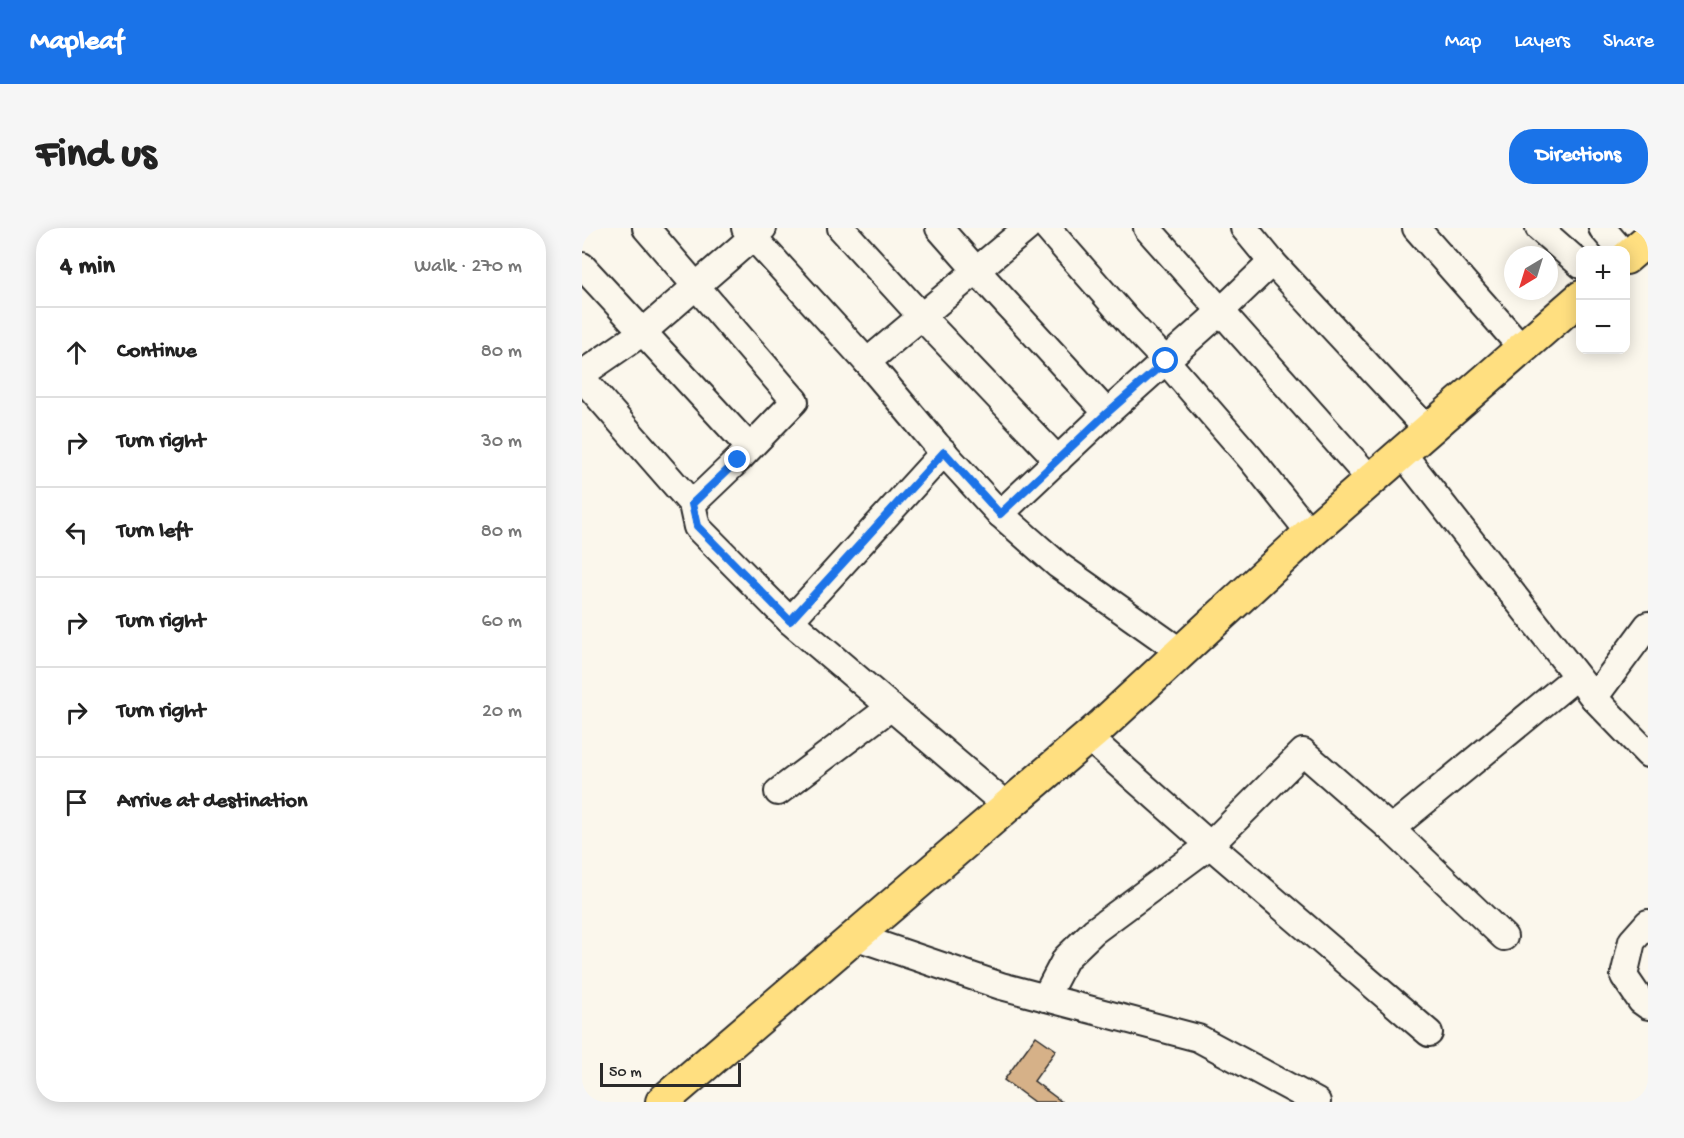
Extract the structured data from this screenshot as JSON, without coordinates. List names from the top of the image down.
{
  "scale_bar": "50 m",
  "north": "bottom left",
  "page": {
    "header": "Mapleaf",
    "nav": ["Map", "Layers", "Share"],
    "buttons": "Directions",
    "title": "Find us",
    "heading": ["4 min", "Walk · 270 m"],
    "map_buttons": ["+", "−"],
    "list": [
      ["Continue", "80 m"],
      ["Turn right", "30 m"],
      ["Turn left", "80 m"],
      ["Turn right", "60 m"],
      ["Turn right", "20 m"],
      "Arrive at destination"
    ],
    "scale": "50 m"
  }
}
